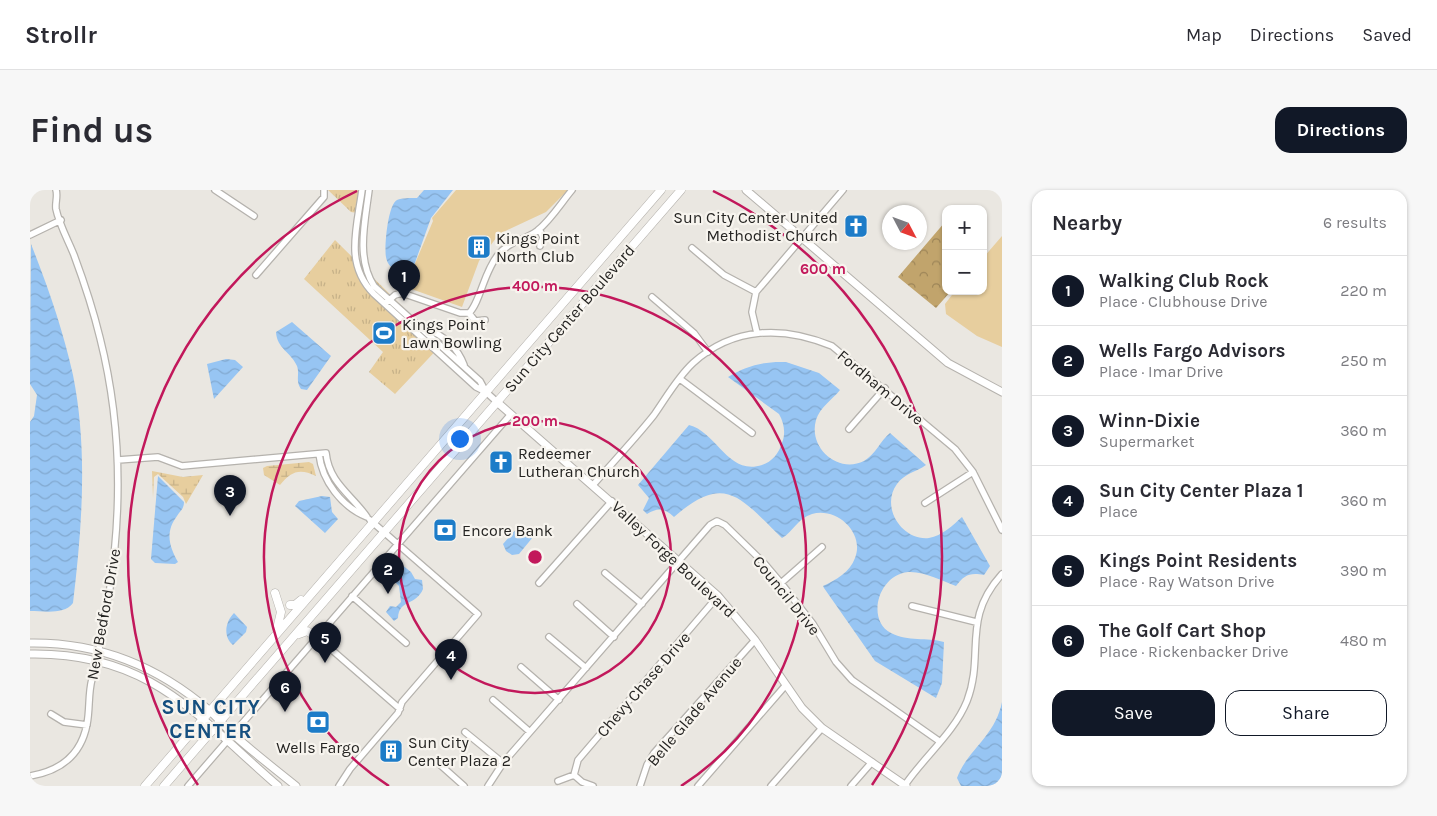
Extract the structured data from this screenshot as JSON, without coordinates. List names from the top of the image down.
{
  "streets": {
    "main road": ["Sun City Center Boulevard"],
    "street": [
      "Fordham Drive",
      "Valley Forge Boulevard",
      "Council Drive",
      "New Bedford Drive",
      "Chevy Chase Drive",
      "Belle Glade Avenue"
    ]
  },
  "crossings": [
    ["Sun City Center Boulevard", "Valley Forge Boulevard"],
    ["Fordham Drive", "Valley Forge Boulevard"],
    ["Valley Forge Boulevard", "Council Drive"],
    ["Valley Forge Boulevard", "Chevy Chase Drive"],
    ["Valley Forge Boulevard", "Belle Glade Avenue"]
  ],
  "districts": ["SUN CITY CENTER"],
  "places": {
    "church": ["Sun City Center United Methodist Church", "Redeemer Lutheran Church"],
    "building": ["Kings Point North Club", "Sun City Center Plaza 2"],
    "sports": ["Kings Point Lawn Bowling"],
    "bank": ["Encore Bank", "Wells Fargo"]
  },
  "north": "bottom right",
  "page": {
    "header": "Strollr",
    "nav": ["Map", "Directions", "Saved"],
    "buttons": [
      "Directions",
      ["Save", "Share"]
    ],
    "title": "Find us",
    "heading": ["Nearby", "6 results"],
    "map_buttons": ["+", "−"],
    "list": [
      {
        "mark": "1",
        "name": "Walking Club Rock",
        "note": "Place · Clubhouse Drive",
        "value": "220 m"
      },
      {
        "mark": "2",
        "name": "Wells Fargo Advisors",
        "note": "Place · Imar Drive",
        "value": "250 m"
      },
      {
        "mark": "3",
        "name": "Winn-Dixie",
        "note": "Supermarket",
        "value": "360 m"
      },
      {
        "mark": "4",
        "name": "Sun City Center Plaza 1",
        "note": "Place",
        "value": "360 m"
      },
      {
        "mark": "5",
        "name": "Kings Point Residents",
        "note": "Place · Ray Watson Drive",
        "value": "390 m"
      },
      {
        "mark": "6",
        "name": "The Golf Cart Shop",
        "note": "Place · Rickenbacker Drive",
        "value": "480 m"
      }
    ],
    "pins": [
      "1",
      "3",
      "2",
      "5",
      "4",
      "6"
    ]
  },
  "rings": ["600 m", "400 m", "200 m"]
}
